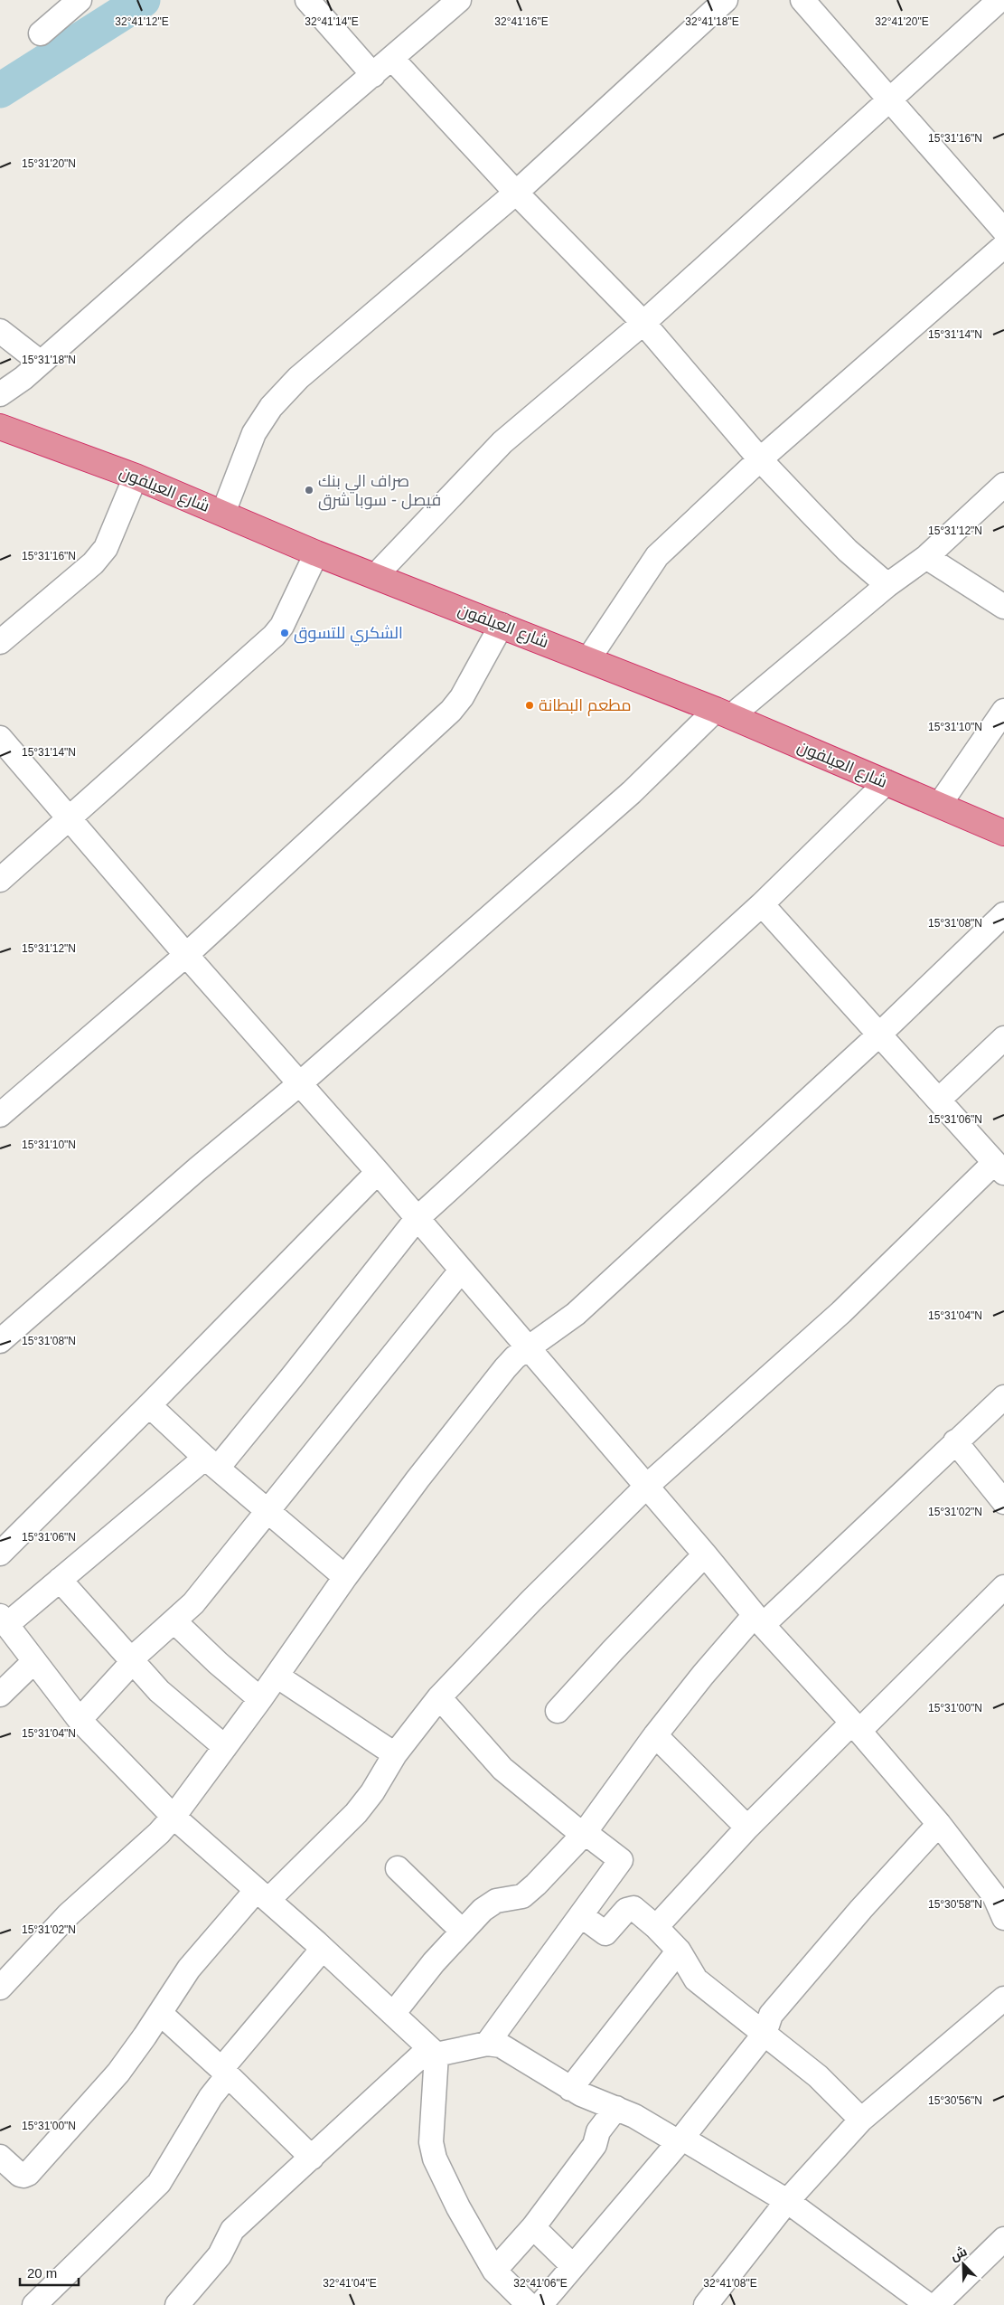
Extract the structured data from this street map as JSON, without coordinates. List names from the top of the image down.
{
  "streets": {
    "highway": ["شارع العيلفون"]
  },
  "places": ["صراف الي بنك فيصل - سوبا شرق", "الشكري للتسوق", "مطعم البطانة"],
  "scale_bar": "20 m",
  "north": "top left",
  "coordinates": [
    "32°41'12\"E",
    "32°41'14\"E",
    "32°41'16\"E",
    "32°41'18\"E",
    "32°41'20\"E",
    "15°31'16\"N",
    "15°31'20\"N",
    "15°31'14\"N",
    "15°31'18\"N",
    "15°31'12\"N",
    "15°31'10\"N",
    "15°31'08\"N",
    "15°31'06\"N",
    "15°31'04\"N",
    "15°31'02\"N",
    "15°31'00\"N",
    "15°30'58\"N",
    "15°30'56\"N",
    "32°41'04\"E",
    "32°41'06\"E",
    "32°41'08\"E"
  ]
}
